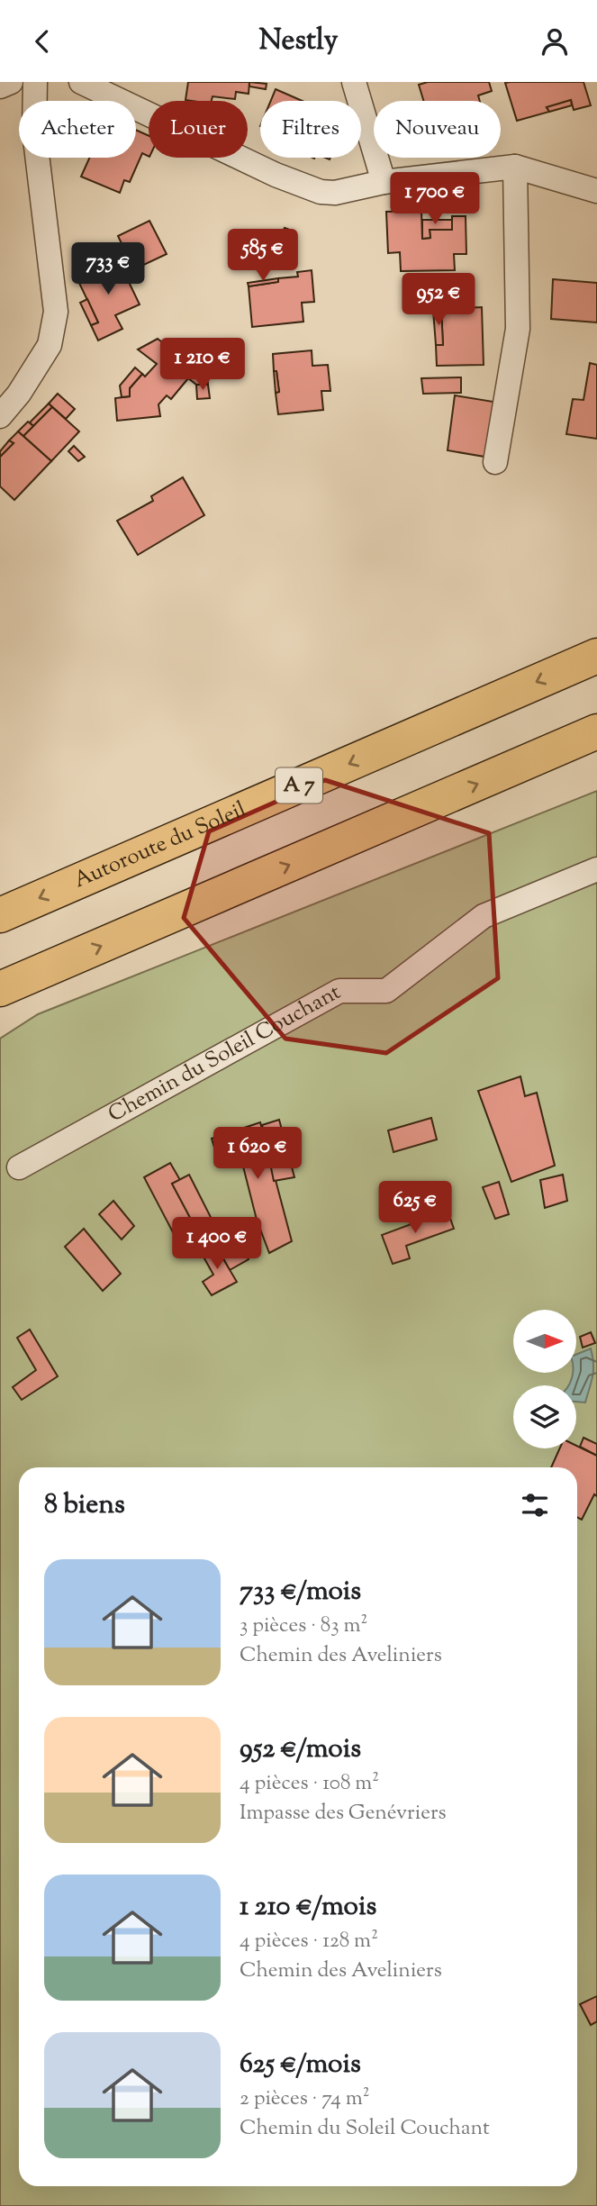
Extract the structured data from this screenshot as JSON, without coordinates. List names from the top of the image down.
{
  "streets": {
    "highway": ["A 7", "Autoroute du Soleil"],
    "street": ["Chemin du Soleil Couchant"]
  },
  "north": "right",
  "page": {
    "header": "Nestly",
    "chip": [
      "Acheter",
      "Louer",
      "Filtres",
      "Nouveau"
    ],
    "price": [
      "1 700 €",
      "585 €",
      "733 €",
      "952 €",
      "1 210 €",
      "1 620 €",
      "625 €",
      "1 400 €"
    ],
    "heading": "8 biens",
    "list": [
      {
        "name": "733 €/mois",
        "note": "3 pièces · 83 m² · Chemin des Aveliniers"
      },
      {
        "name": "952 €/mois",
        "note": "4 pièces · 108 m² · Impasse des Genévriers"
      },
      {
        "name": "1 210 €/mois",
        "note": "4 pièces · 128 m² · Chemin des Aveliniers"
      },
      {
        "name": "625 €/mois",
        "note": "2 pièces · 74 m² · Chemin du Soleil Couchant"
      }
    ]
  }
}
